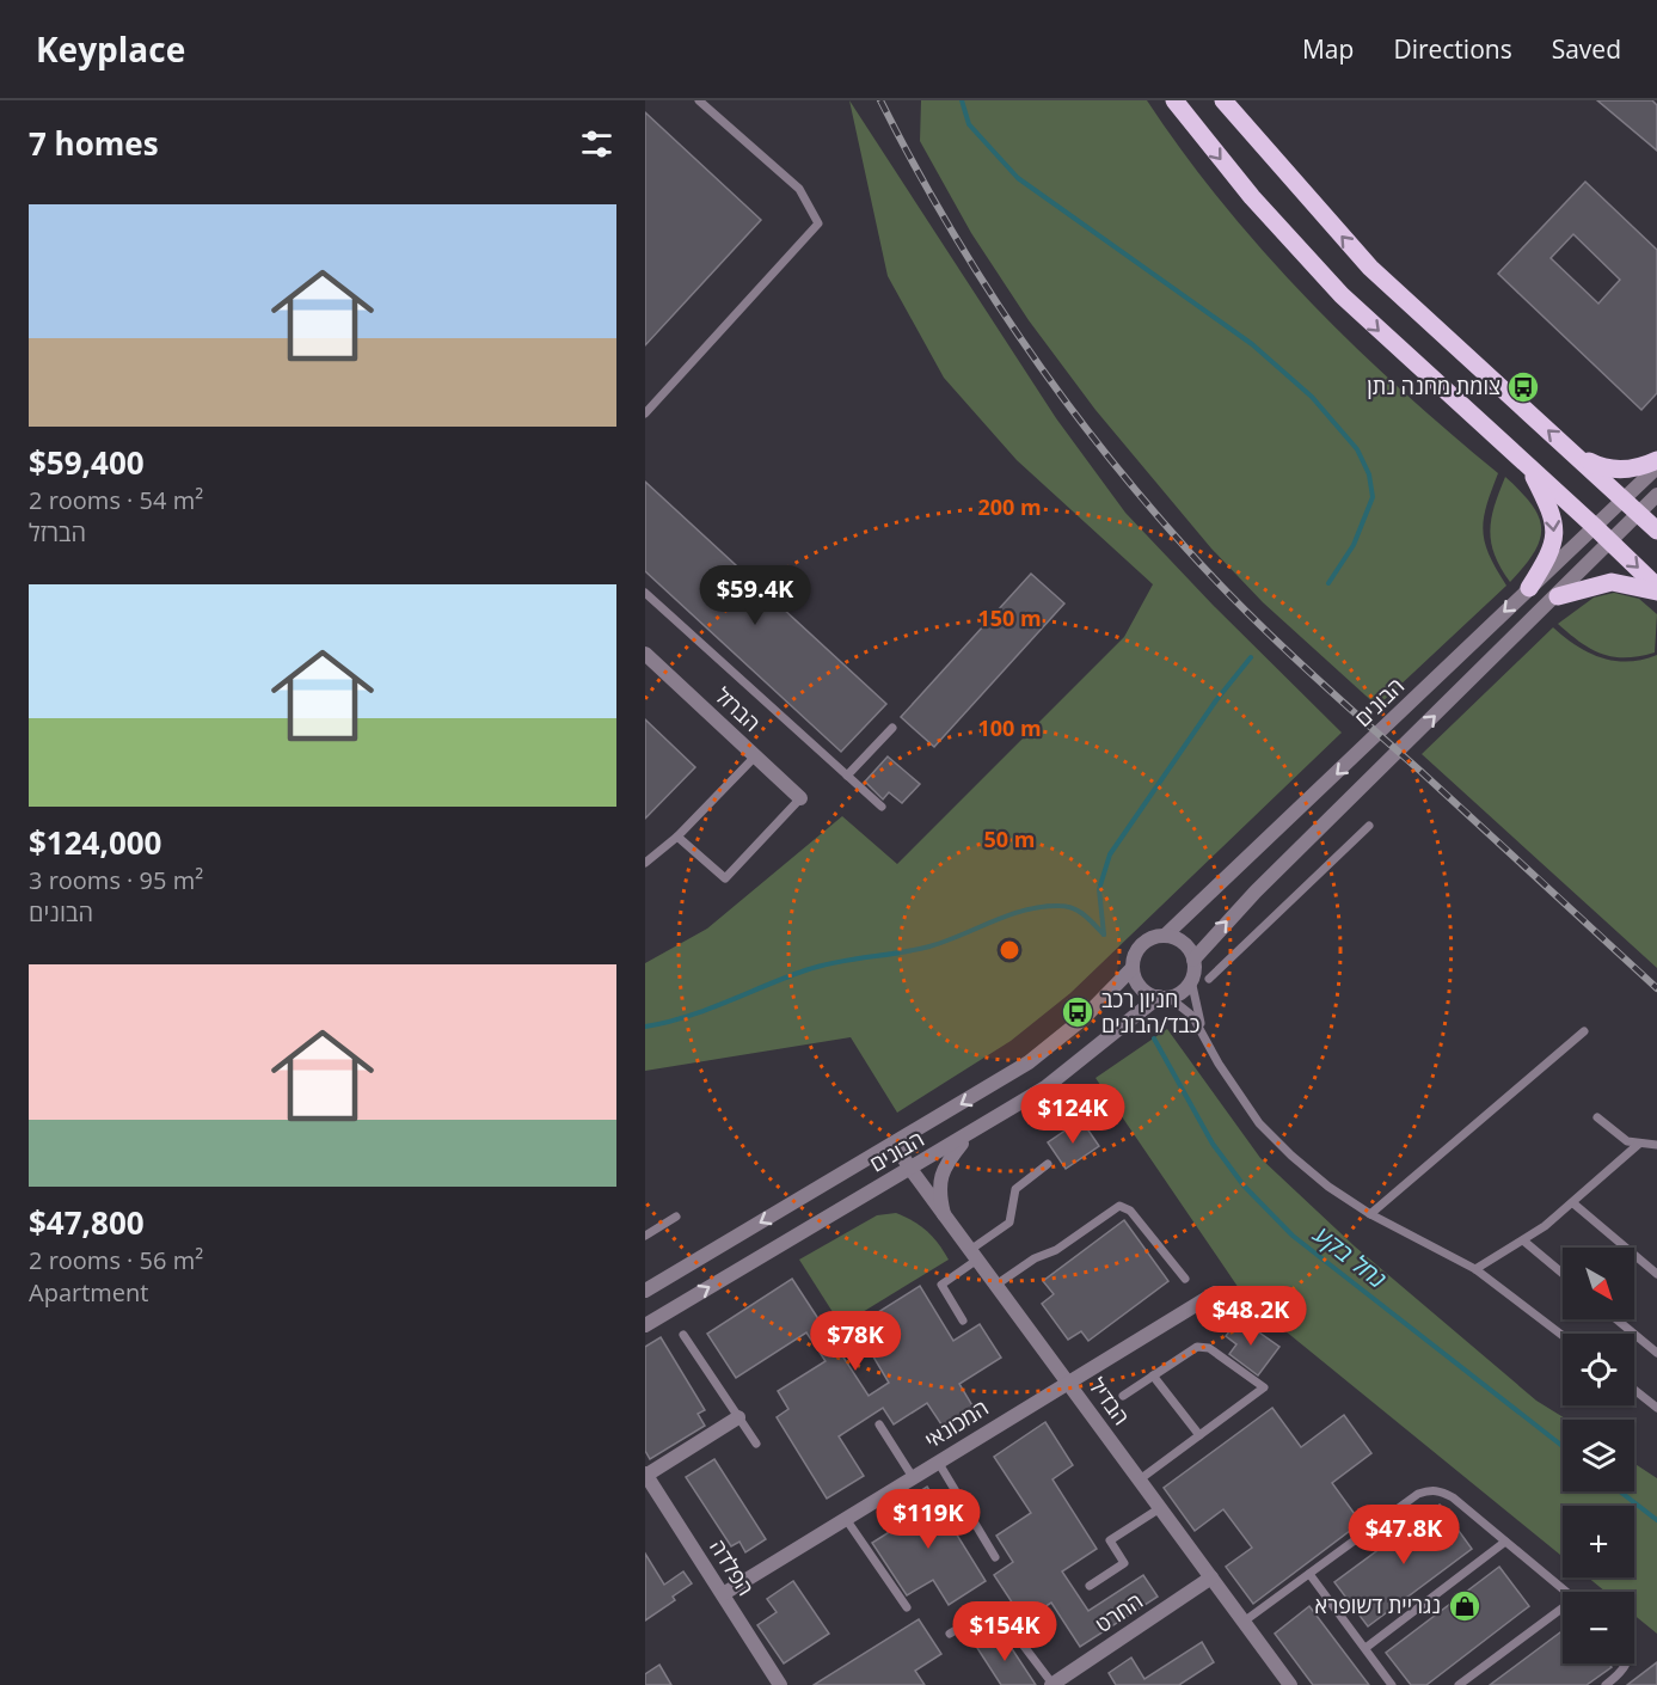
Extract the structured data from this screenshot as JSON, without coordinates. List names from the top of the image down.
{
  "streets": {
    "street": [
      "הבונים",
      "הברזל",
      "הבדיל",
      "המכונאי",
      "הפלדה",
      "החרט"
    ]
  },
  "crossings": [
    ["הבונים", "הבדיל"],
    ["הבדיל", "המכונאי"],
    ["הבדיל", "החרט"],
    ["המכונאי", "הפלדה"]
  ],
  "water": ["נחל בקע"],
  "places": {
    "bus stop": ["צומת מחנה נתן", "חניון רכב כבד/הבונים"],
    "shop": ["נגריית דשופרא"]
  },
  "north": "bottom right",
  "page": {
    "header": "Keyplace",
    "nav": ["Map", "Directions", "Saved"],
    "heading": "7 homes",
    "list": [
      {
        "name": "$59,400",
        "note": "2 rooms · 54 m² · הברזל"
      },
      {
        "name": "$124,000",
        "note": "3 rooms · 95 m² · הבונים"
      },
      {
        "name": "$47,800",
        "note": "2 rooms · 56 m² · Apartment"
      }
    ],
    "price": [
      "$59.4K",
      "$124K",
      "$48.2K",
      "$78K",
      "$119K",
      "$47.8K",
      "$154K"
    ],
    "map_buttons": ["+", "−"]
  },
  "rings": [
    "200 m",
    "150 m",
    "100 m",
    "50 m"
  ]
}
